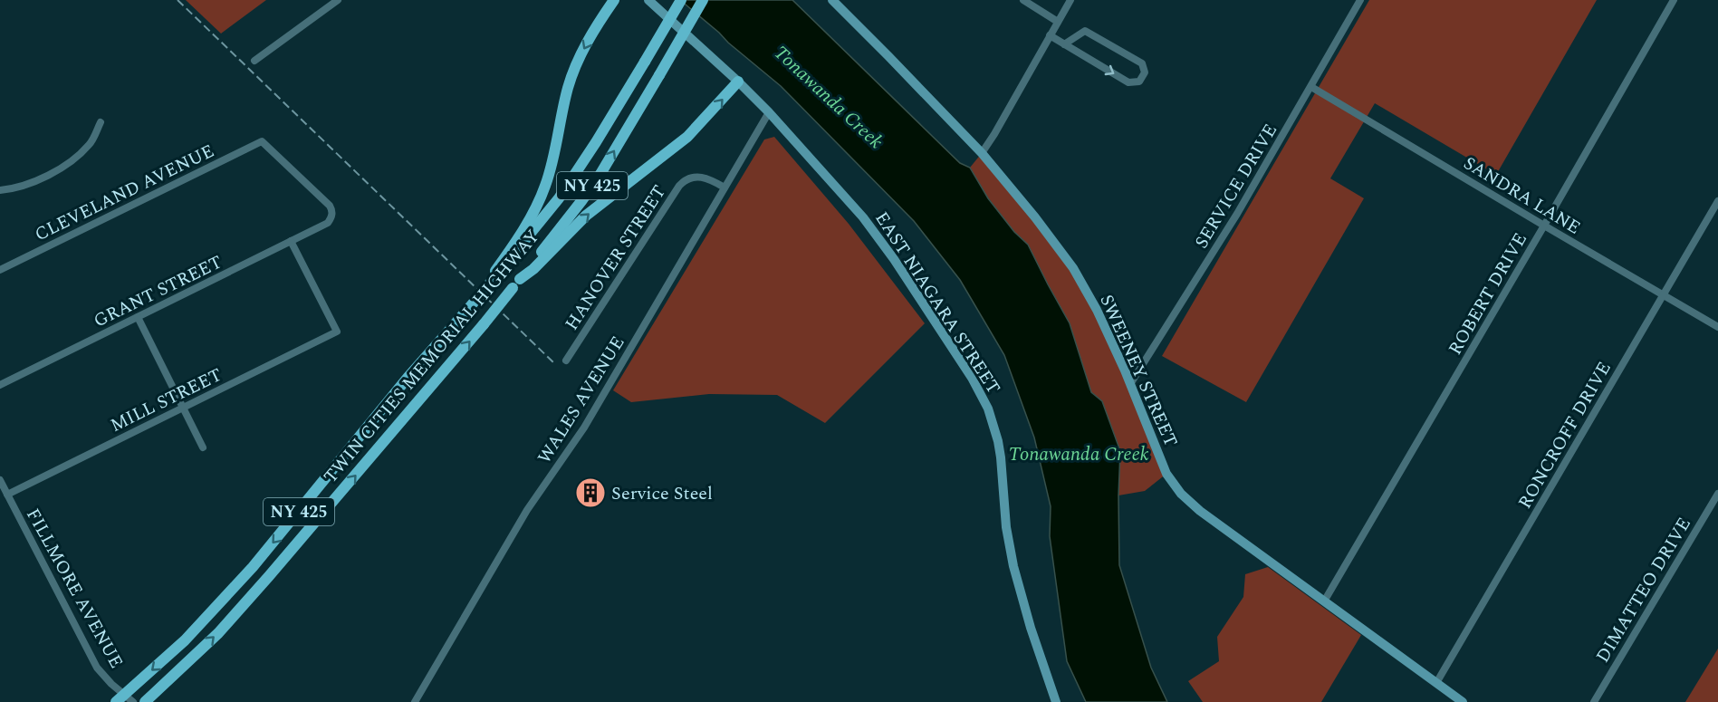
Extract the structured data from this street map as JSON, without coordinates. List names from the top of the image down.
{
  "streets": {
    "main road": ["NY 425", "TWIN CITIES MEMORIAL HIGHWAY"],
    "street": [
      "SERVICE DRIVE",
      "CLEVELAND AVENUE",
      "SANDRA LANE",
      "HANOVER STREET",
      "GRANT STREET",
      "ROBERT DRIVE",
      "EAST NIAGARA STREET",
      "SWEENEY STREET",
      "MILL STREET",
      "WALES AVENUE",
      "RONCROFF DRIVE",
      "FILLMORE AVENUE",
      "DIMATTEO DRIVE"
    ]
  },
  "crossings": [
    ["SERVICE DRIVE", "SANDRA LANE"],
    ["SERVICE DRIVE", "SWEENEY STREET"],
    ["CLEVELAND AVENUE", "GRANT STREET"],
    ["SANDRA LANE", "ROBERT DRIVE"],
    ["SANDRA LANE", "RONCROFF DRIVE"],
    ["HANOVER STREET", "WALES AVENUE"],
    ["GRANT STREET", "MILL STREET"],
    ["ROBERT DRIVE", "SWEENEY STREET"],
    ["EAST NIAGARA STREET", "WALES AVENUE"],
    ["TWIN CITIES MEMORIAL HIGHWAY", "FILLMORE AVENUE"],
    ["SWEENEY STREET", "RONCROFF DRIVE"],
    ["MILL STREET", "FILLMORE AVENUE"]
  ],
  "water": ["Tonawanda Creek"],
  "places": {
    "building": ["Service Steel"]
  }
}
